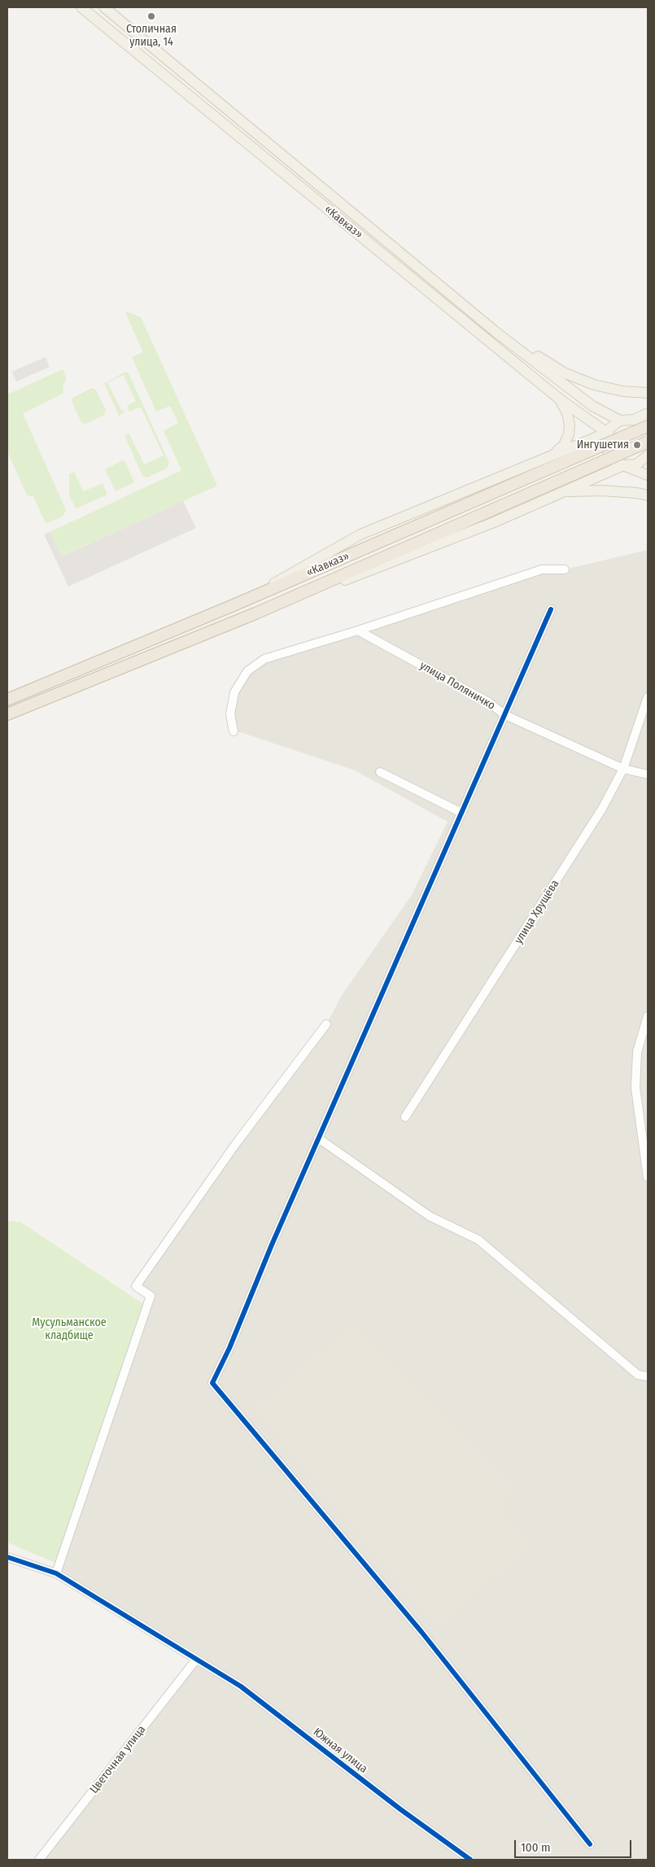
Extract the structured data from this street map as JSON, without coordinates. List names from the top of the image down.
{
  "streets": {
    "highway": ["«Кавказ»"],
    "street": [
      "улица Поляничко",
      "улица Хрущёва",
      "Южная улица",
      "Цветочная улица"
    ]
  },
  "crossings": [
    ["улица Поляничко", "улица Хрущёва"],
    ["Южная улица", "Цветочная улица"]
  ],
  "parks": ["Мусульманское кладбище"],
  "places": ["Столичная улица, 14", "Ингушетия"],
  "scale_bar": "100 m"
}
